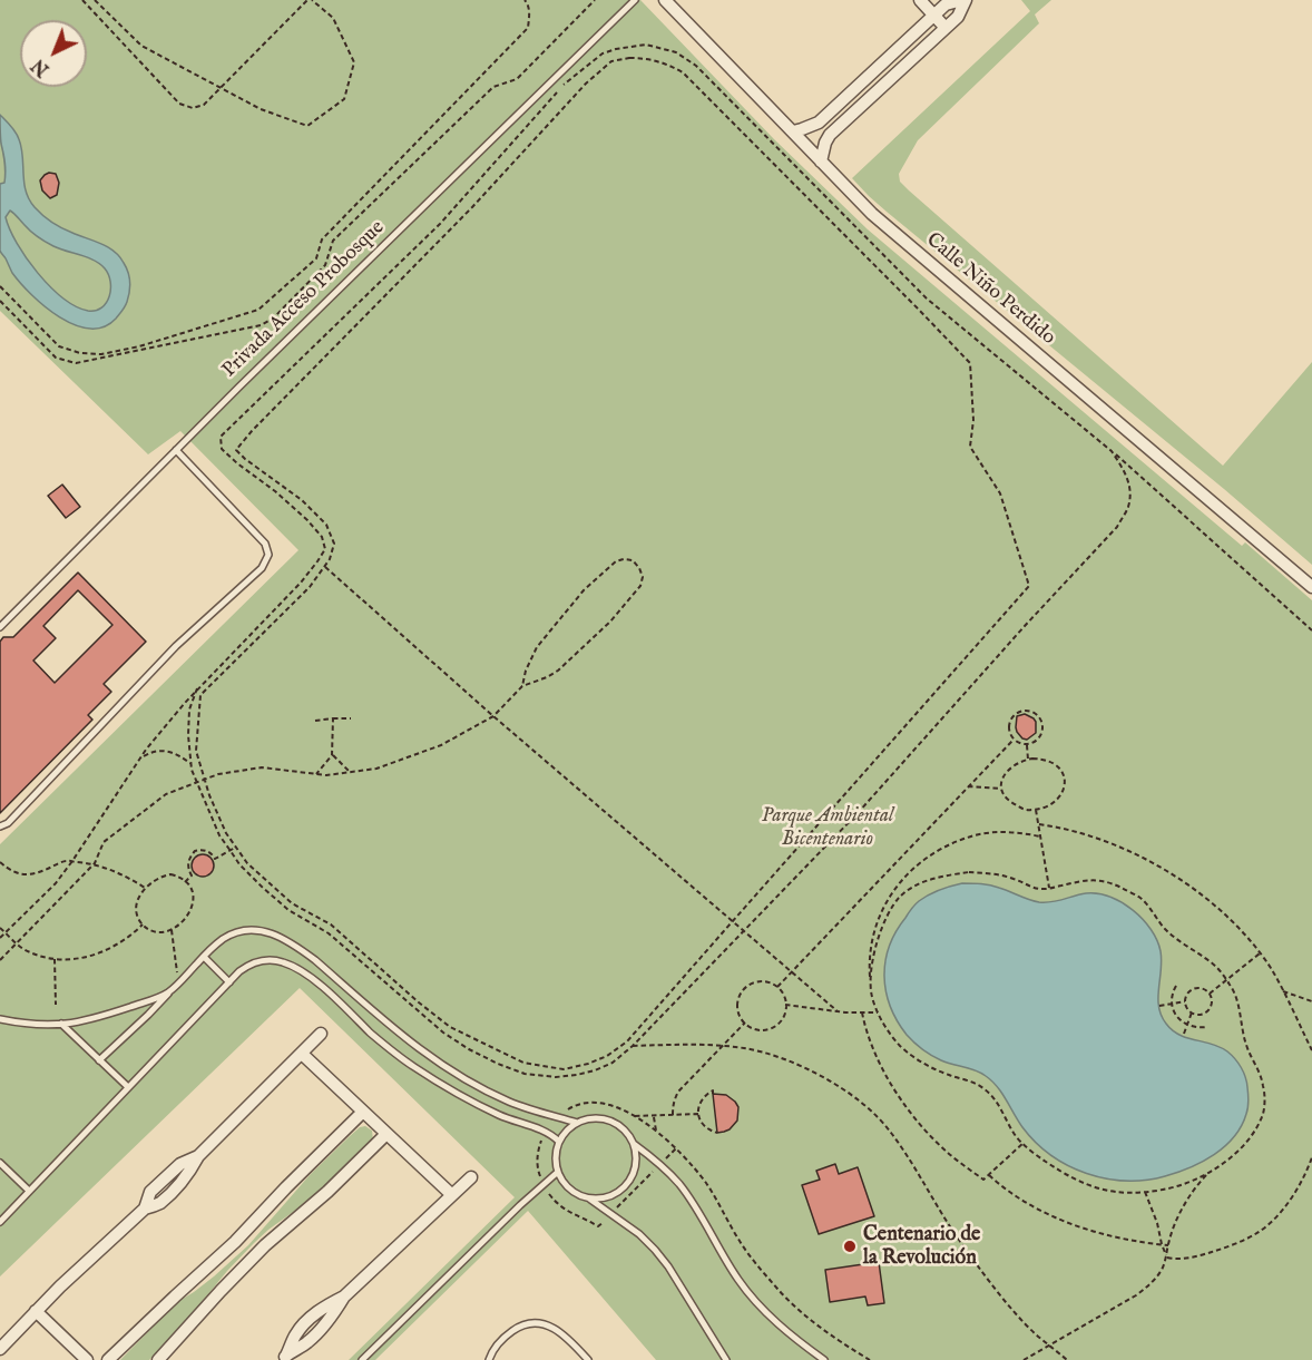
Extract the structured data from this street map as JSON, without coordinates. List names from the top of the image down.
{
  "streets": {
    "street": ["Calle Niño Perdido"],
    "lane": ["Privada Acceso Probosque"]
  },
  "parks": ["Parque Ambiental Bicentenario"],
  "places": ["Centenario de la Revolución"],
  "north": "bottom left"
}
